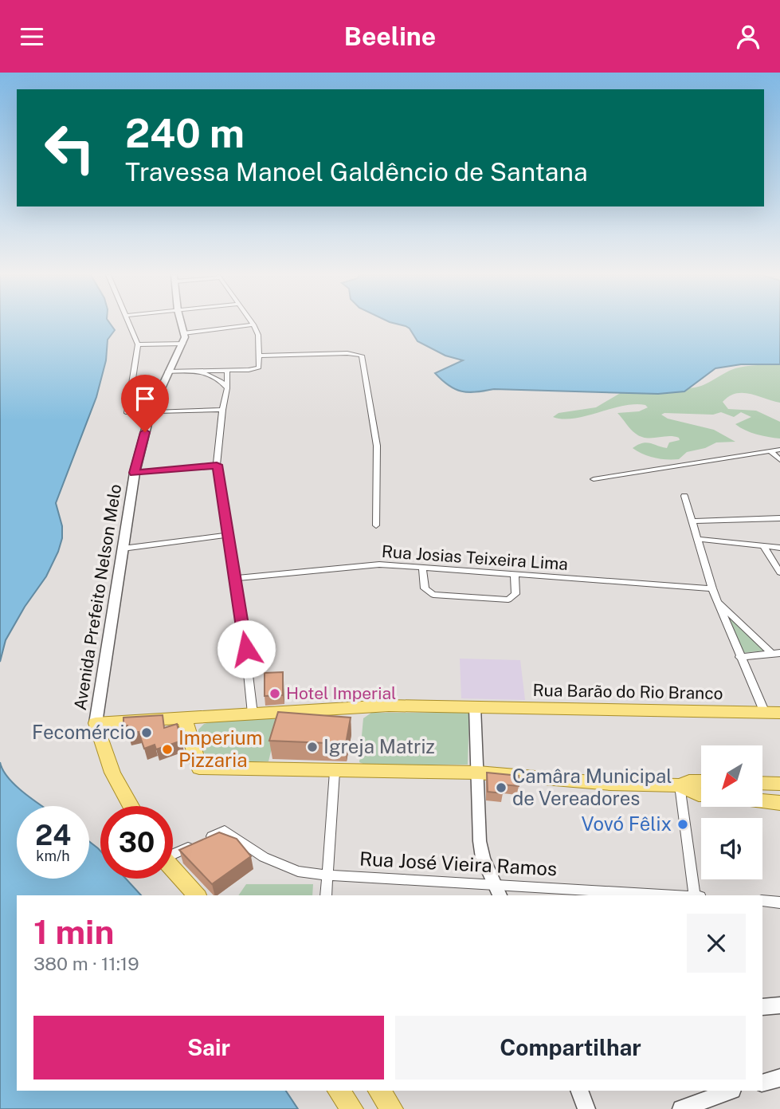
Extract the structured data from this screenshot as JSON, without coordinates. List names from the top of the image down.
{
  "streets": {
    "main road": ["Avenida Prefeito Nelson Melo", "Rua Barão do Rio Branco"],
    "street": ["Rua Josias Teixeira Lima", "Rua José Vieira Ramos"]
  },
  "crossings": [
    ["Avenida Prefeito Nelson Melo", "Rua Barão do Rio Branco"]
  ],
  "places": [
    "Hotel Imperial",
    "Fecomércio",
    "Igreja Matriz",
    "Imperium Pizzaria",
    "Camâra Municipal de Vereadores",
    "Vovó Fêlix"
  ],
  "north": "bottom left",
  "page": {
    "header": "Beeline",
    "turn": ["240 m", "Travessa Manoel Galdêncio de Santana"],
    "speed": "24 km/h",
    "limit": "30",
    "heading": ["1 min", "380 m · 11:19"],
    "buttons": ["Sair", "Compartilhar"]
  }
}
